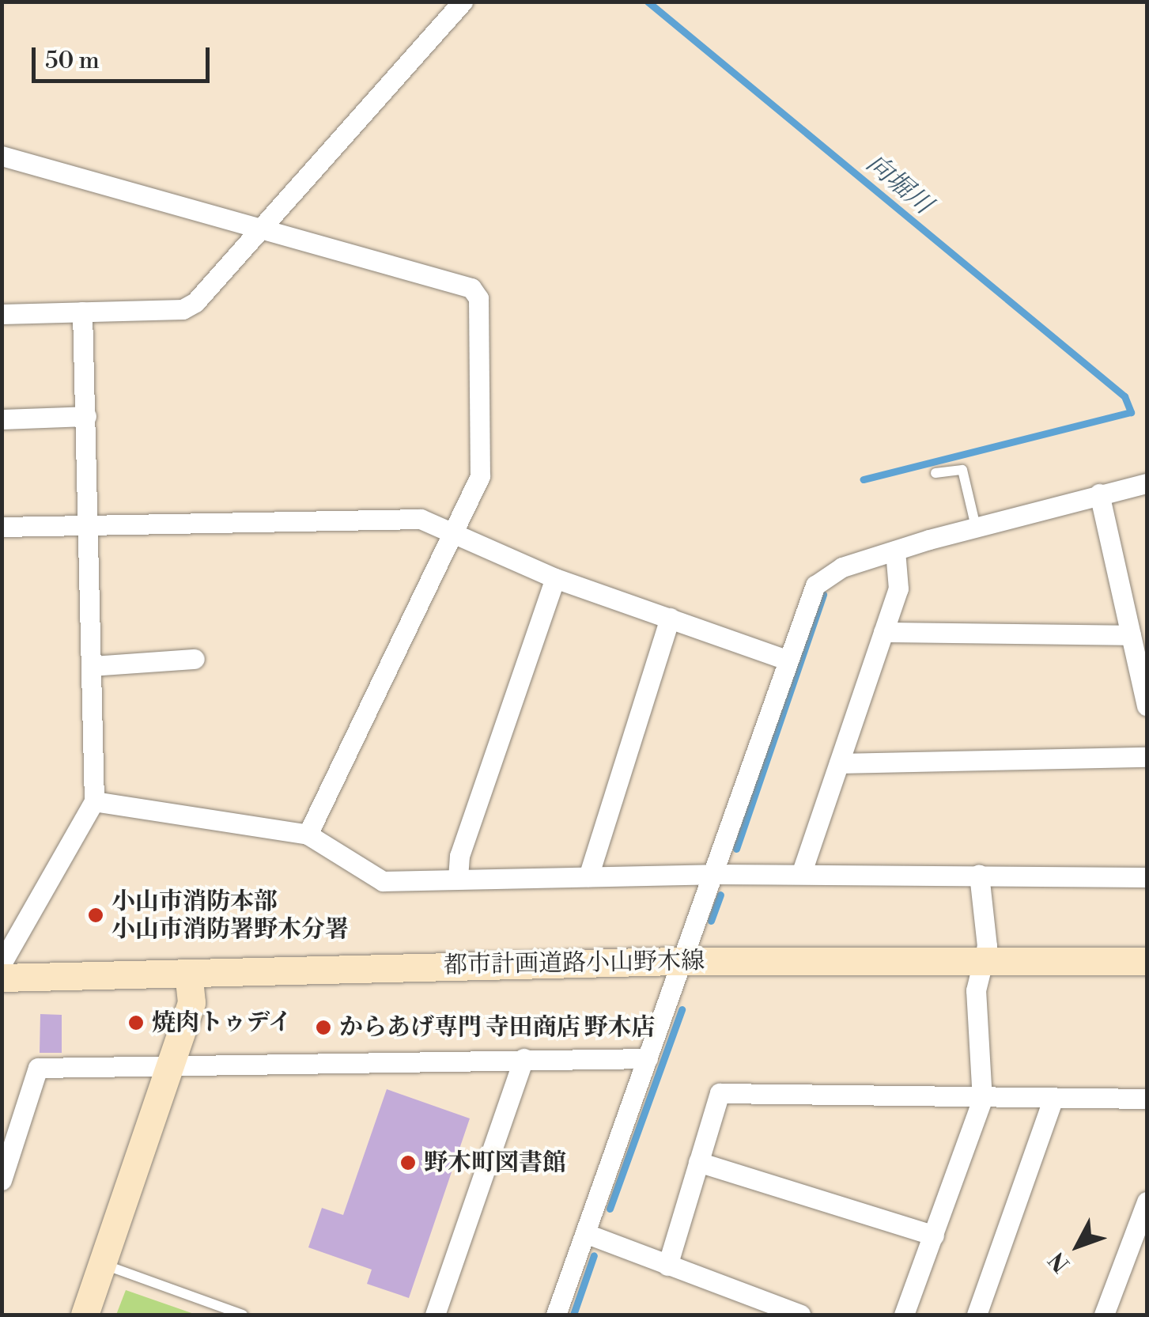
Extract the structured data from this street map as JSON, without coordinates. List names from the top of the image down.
{
  "streets": {
    "street": ["都市計画道路小山野木線"]
  },
  "water": ["向堀川"],
  "places": [
    "小山市消防本部 小山市消防署野木分署",
    "焼肉トゥデイ",
    "からあげ専門 寺田商店 野木店",
    "野木町図書館"
  ],
  "scale_bar": "50 m",
  "north": "bottom left"
}
